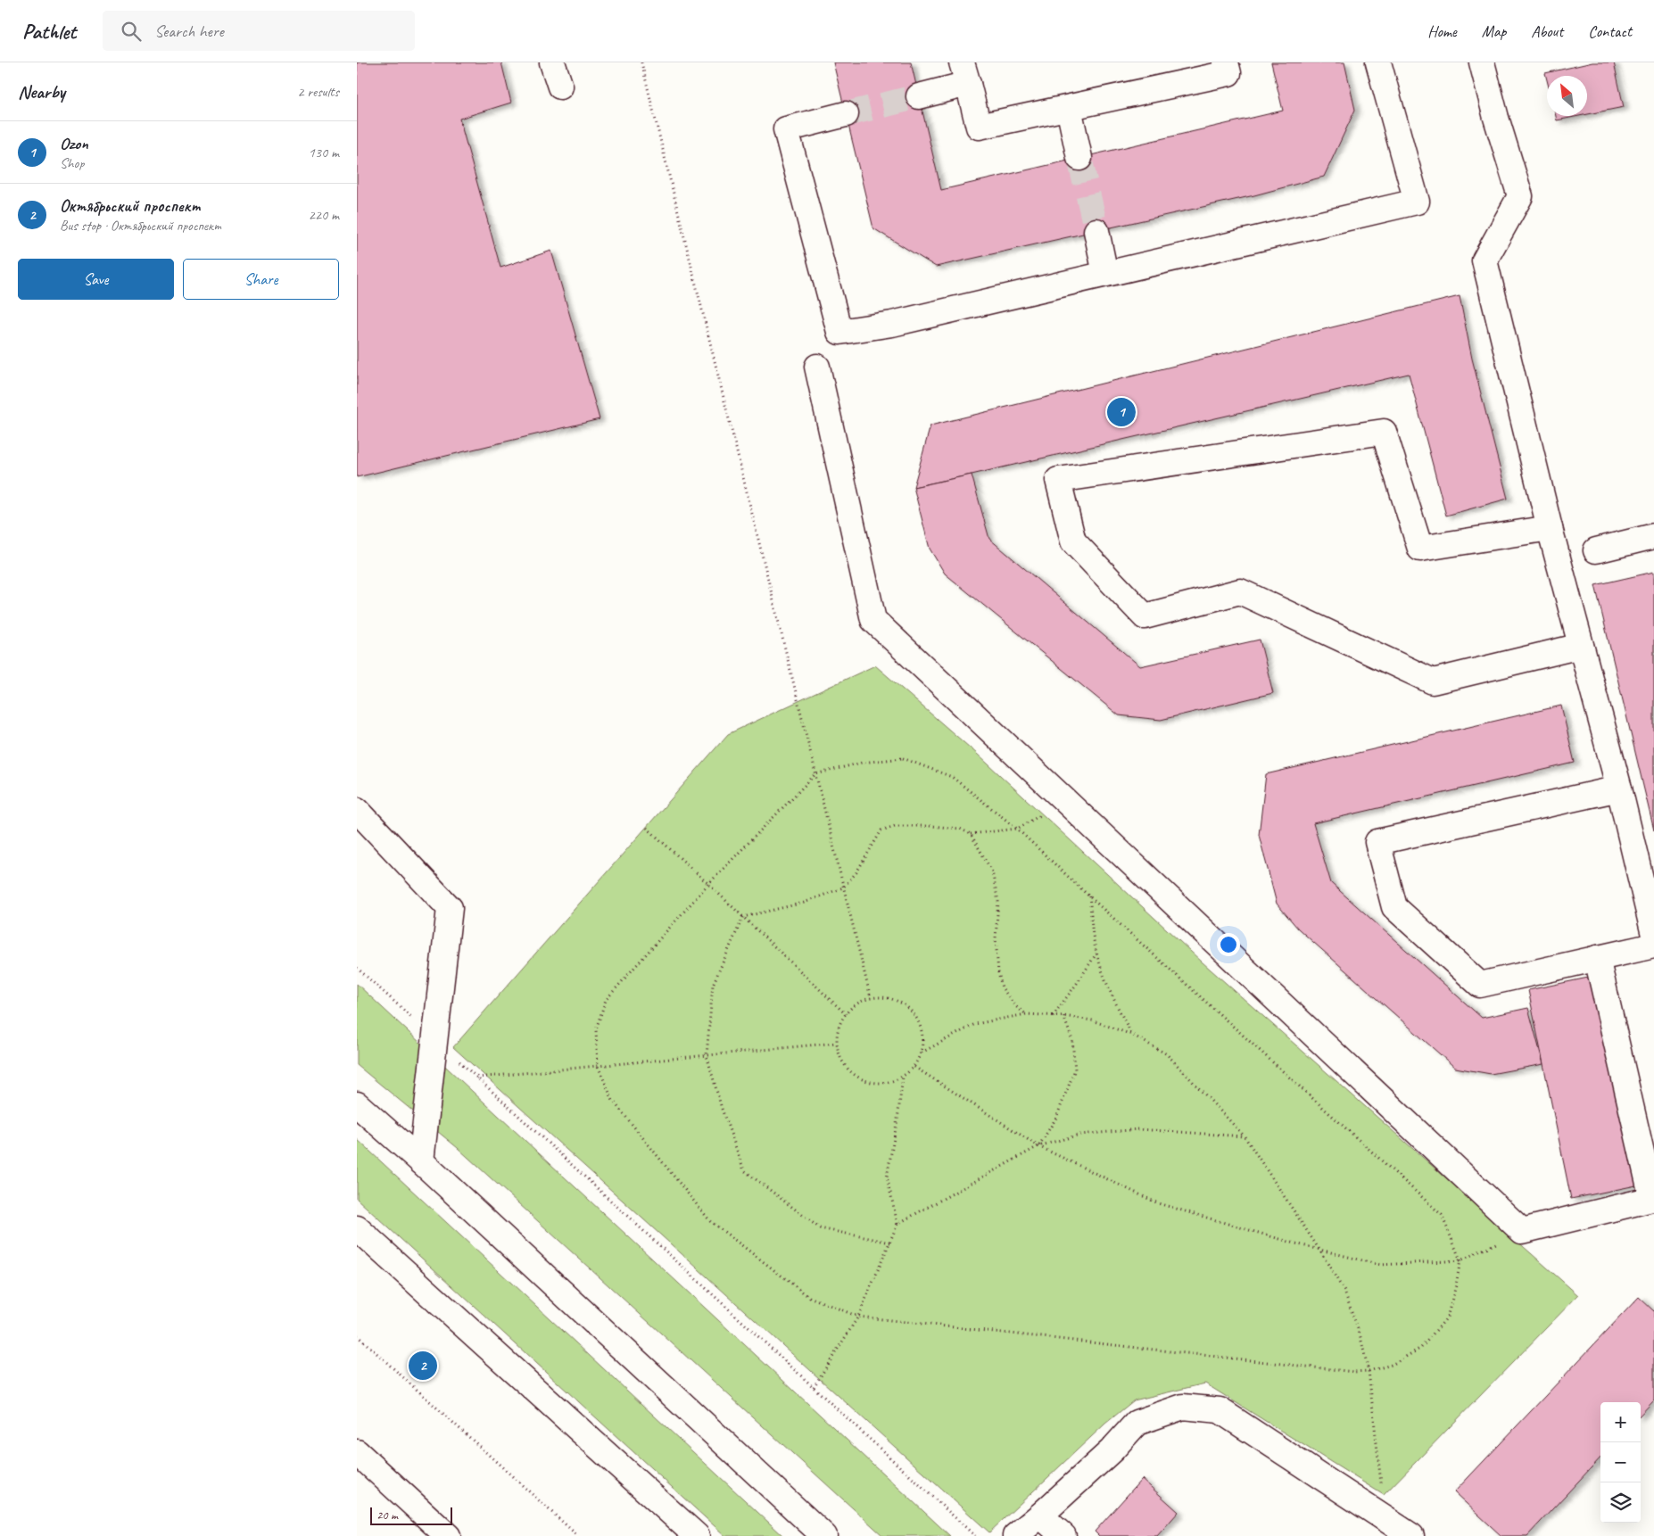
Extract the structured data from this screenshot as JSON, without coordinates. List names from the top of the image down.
{
  "scale_bar": "20 m",
  "north": "top left",
  "page": {
    "header": "Pathlet",
    "search": "Search here",
    "nav": [
      "Home",
      "Map",
      "About",
      "Contact"
    ],
    "heading": ["Nearby", "2 results"],
    "list": [
      {
        "mark": "1",
        "name": "Ozon",
        "note": "Shop",
        "value": "130 m"
      },
      {
        "mark": "2",
        "name": "Октябрьский проспект",
        "note": "Bus stop · Октябрьский проспект",
        "value": "220 m"
      }
    ],
    "buttons": ["Save", "Share"],
    "pins": ["1", "2"],
    "map_buttons": ["+", "−"],
    "scale": "20 m"
  }
}
